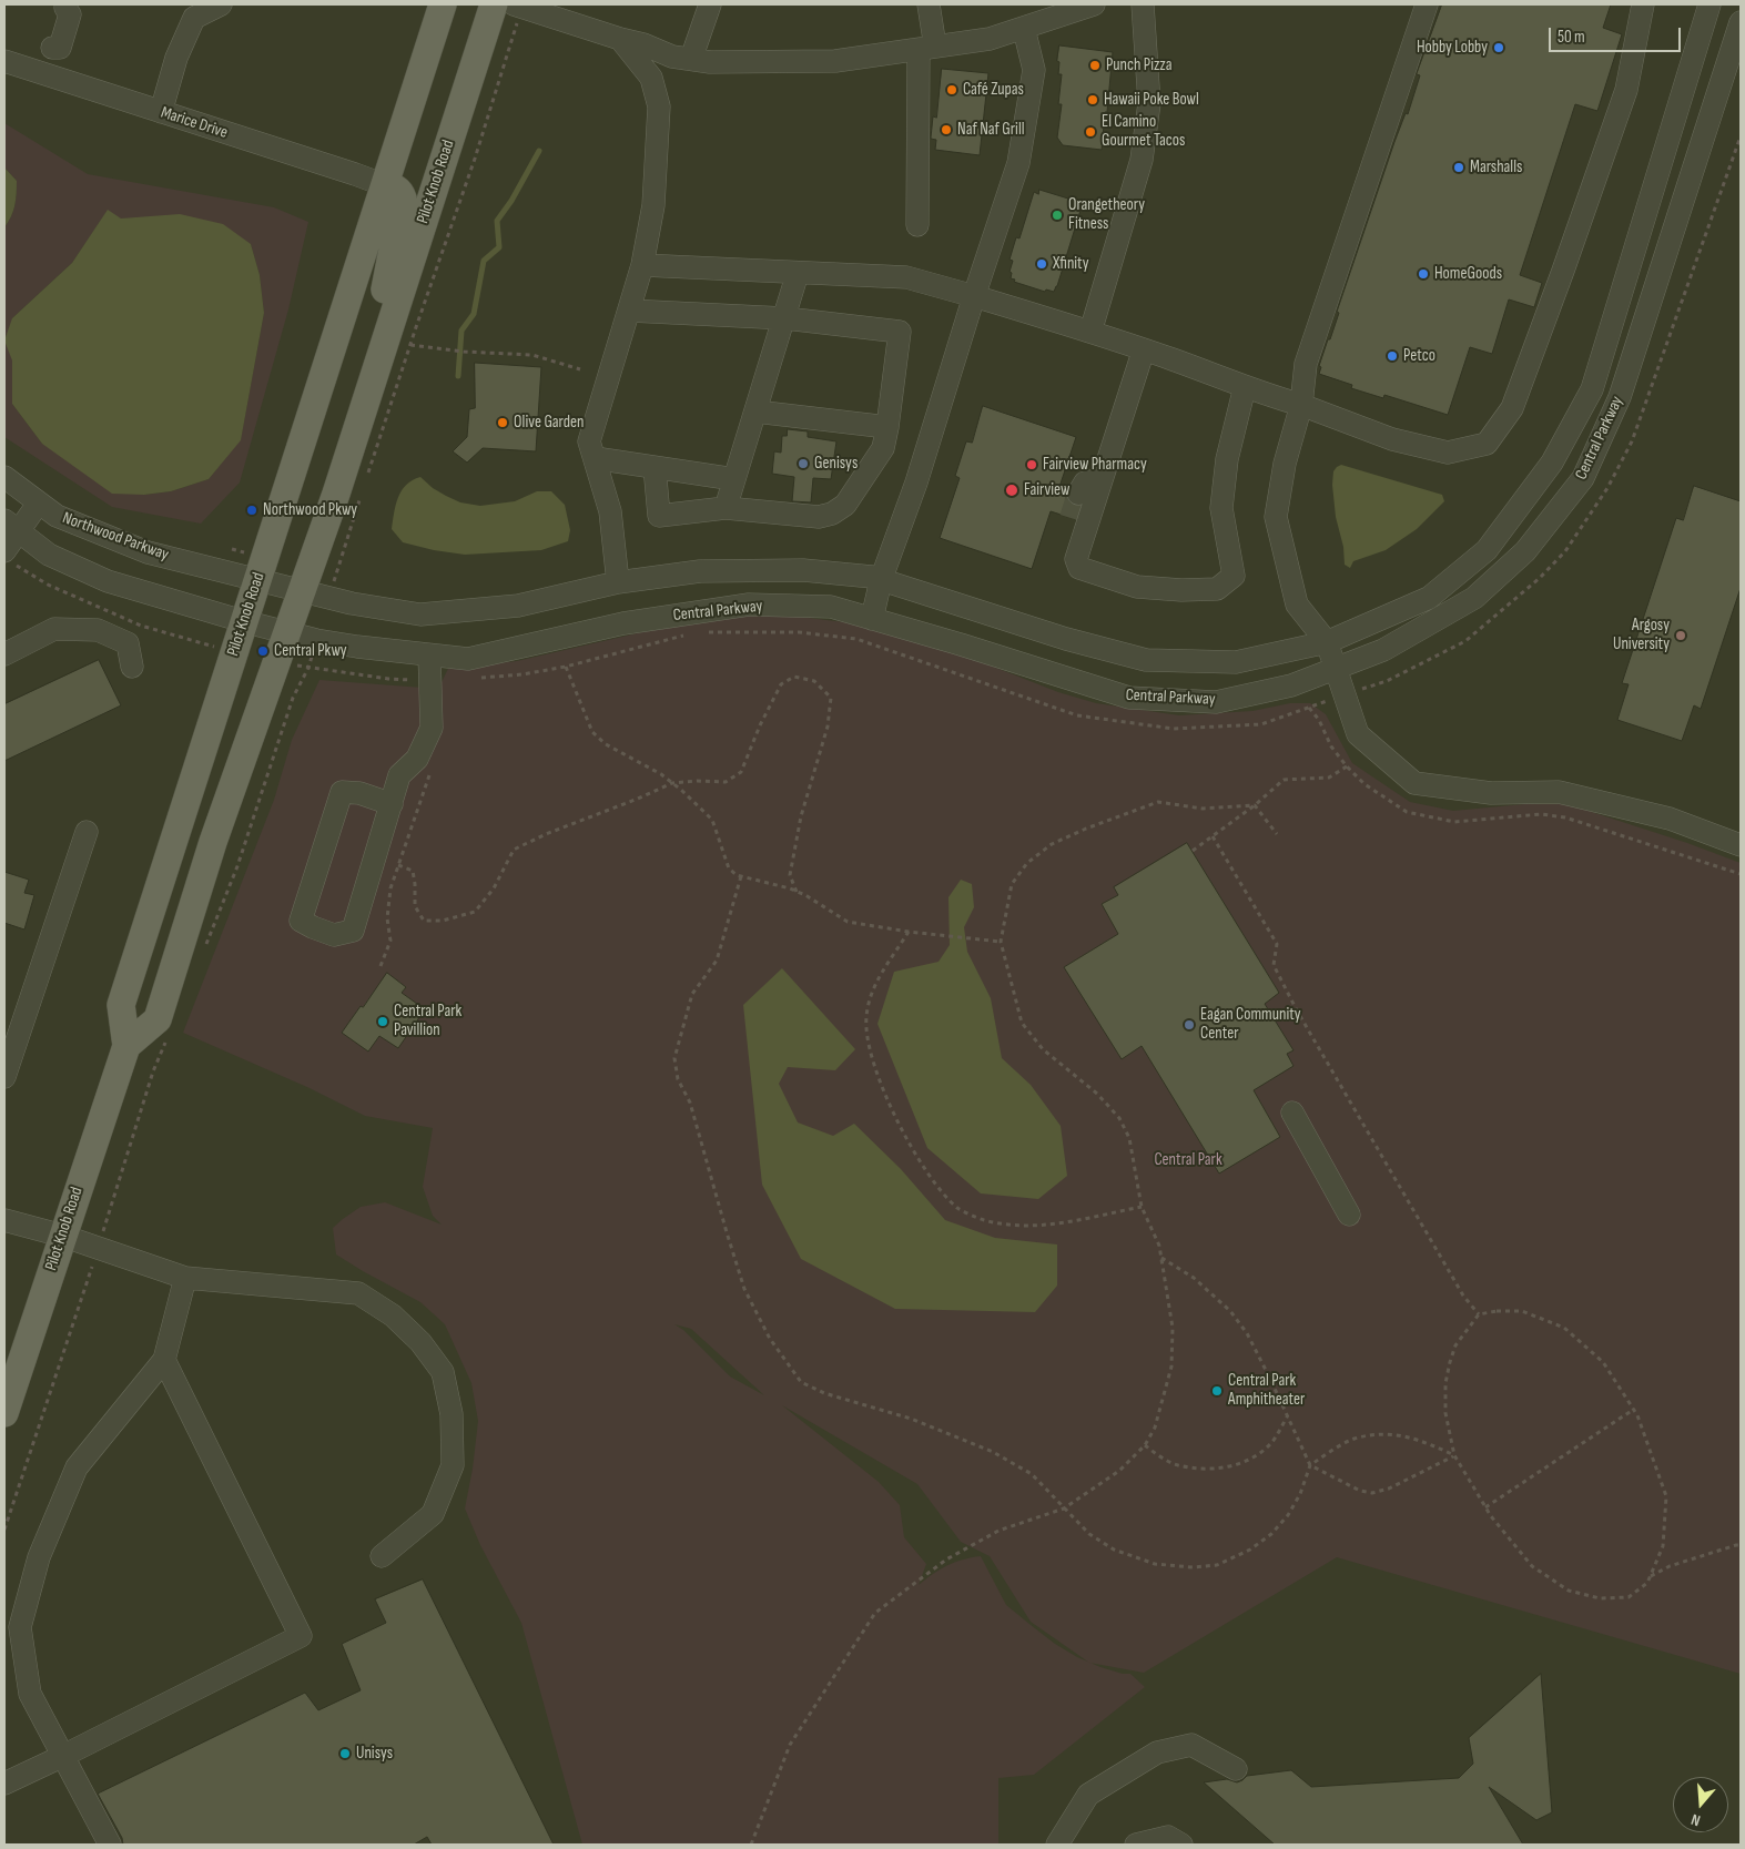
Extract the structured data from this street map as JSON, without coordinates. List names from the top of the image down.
{
  "streets": {
    "main road": ["Pilot Knob Road"],
    "street": ["Marice Drive", "Central Parkway", "Northwood Parkway"]
  },
  "crossings": [
    ["Marice Drive", "Pilot Knob Road"],
    ["Pilot Knob Road", "Central Parkway"],
    ["Pilot Knob Road", "Northwood Parkway"],
    ["Central Parkway", "Northwood Parkway"]
  ],
  "parks": ["Central Park"],
  "places": [
    "Hobby Lobby",
    "Punch Pizza",
    "Café Zupas",
    "Hawaii Poke Bowl",
    "Naf Naf Grill",
    "El Camino Gourmet Tacos",
    "Marshalls",
    "Orangetheory Fitness",
    "Xfinity",
    "HomeGoods",
    "Petco",
    "Olive Garden",
    "Genisys",
    "Fairview Pharmacy",
    "Fairview",
    "Northwood Pkwy",
    "Argosy University",
    "Central Pkwy",
    "Central Park Pavillion",
    "Eagan Community Center",
    "Central Park Amphitheater",
    "Unisys"
  ],
  "scale_bar": "50 m",
  "north": "bottom"
}
